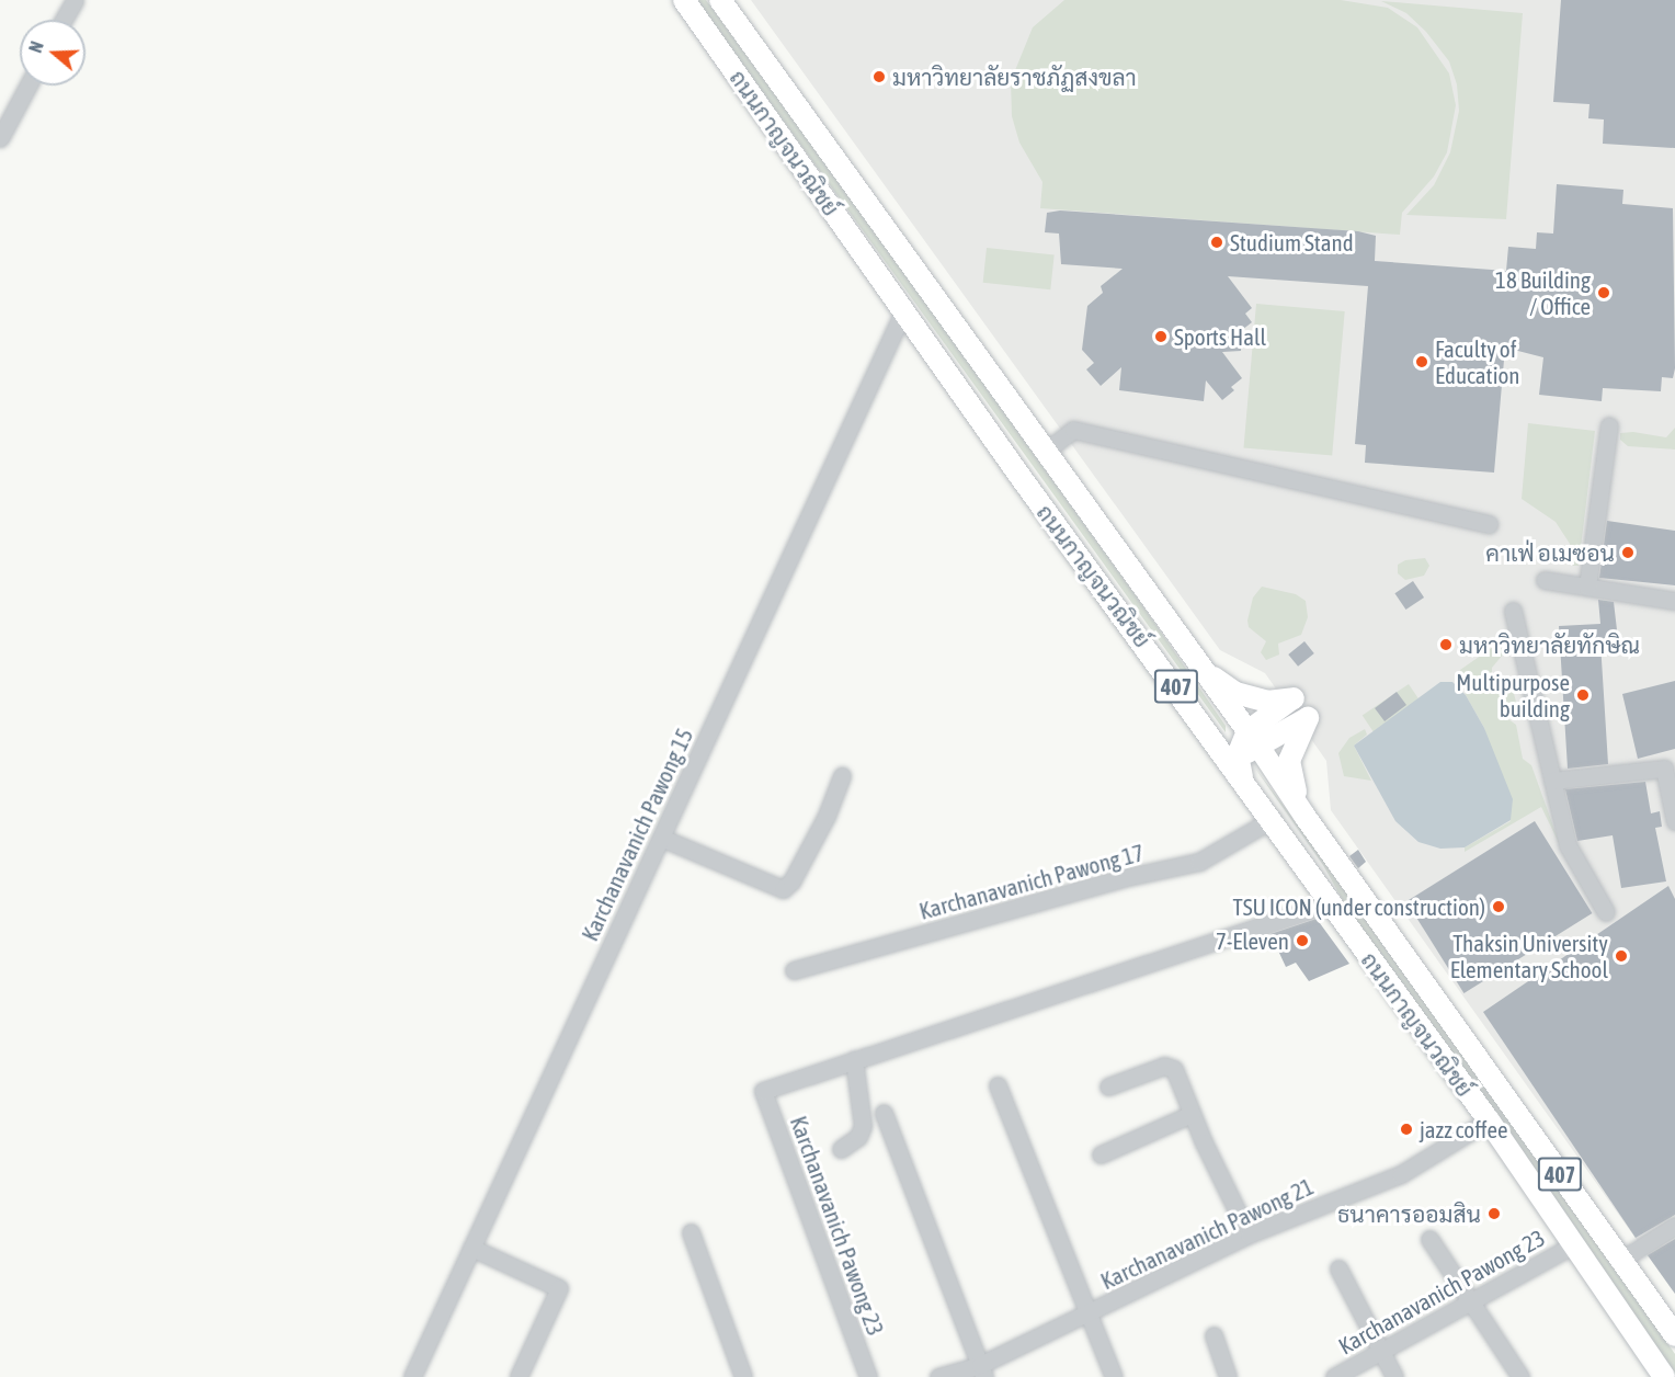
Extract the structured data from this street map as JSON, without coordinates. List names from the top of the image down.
{
  "streets": {
    "main road": ["ถนนกาญจนวณิชย์", "407"],
    "street": [
      "Karchanavanich Pawong 15",
      "Karchanavanich Pawong 17",
      "Karchanavanich Pawong 23",
      "Karchanavanich Pawong 21"
    ]
  },
  "crossings": [
    ["ถนนกาญจนวณิชย์", "Karchanavanich Pawong 15"],
    ["ถนนกาญจนวณิชย์", "Karchanavanich Pawong 17"],
    ["ถนนกาญจนวณิชย์", "Karchanavanich Pawong 23"],
    ["ถนนกาญจนวณิชย์", "Karchanavanich Pawong 21"]
  ],
  "places": [
    "มหาวิทยาลัยราชภัฏสงขลา",
    "Studium Stand",
    "18 Building / Office",
    "Sports Hall",
    "Faculty of Education",
    "คาเฟ่ อเมซอน",
    "มหาวิทยาลัยทักษิณ",
    "Multipurpose building",
    "TSU ICON (under construction)",
    "7-Eleven",
    "Thaksin University Elementary School",
    "jazz coffee",
    "ธนาคารออมสิน"
  ],
  "north": "left"
}
